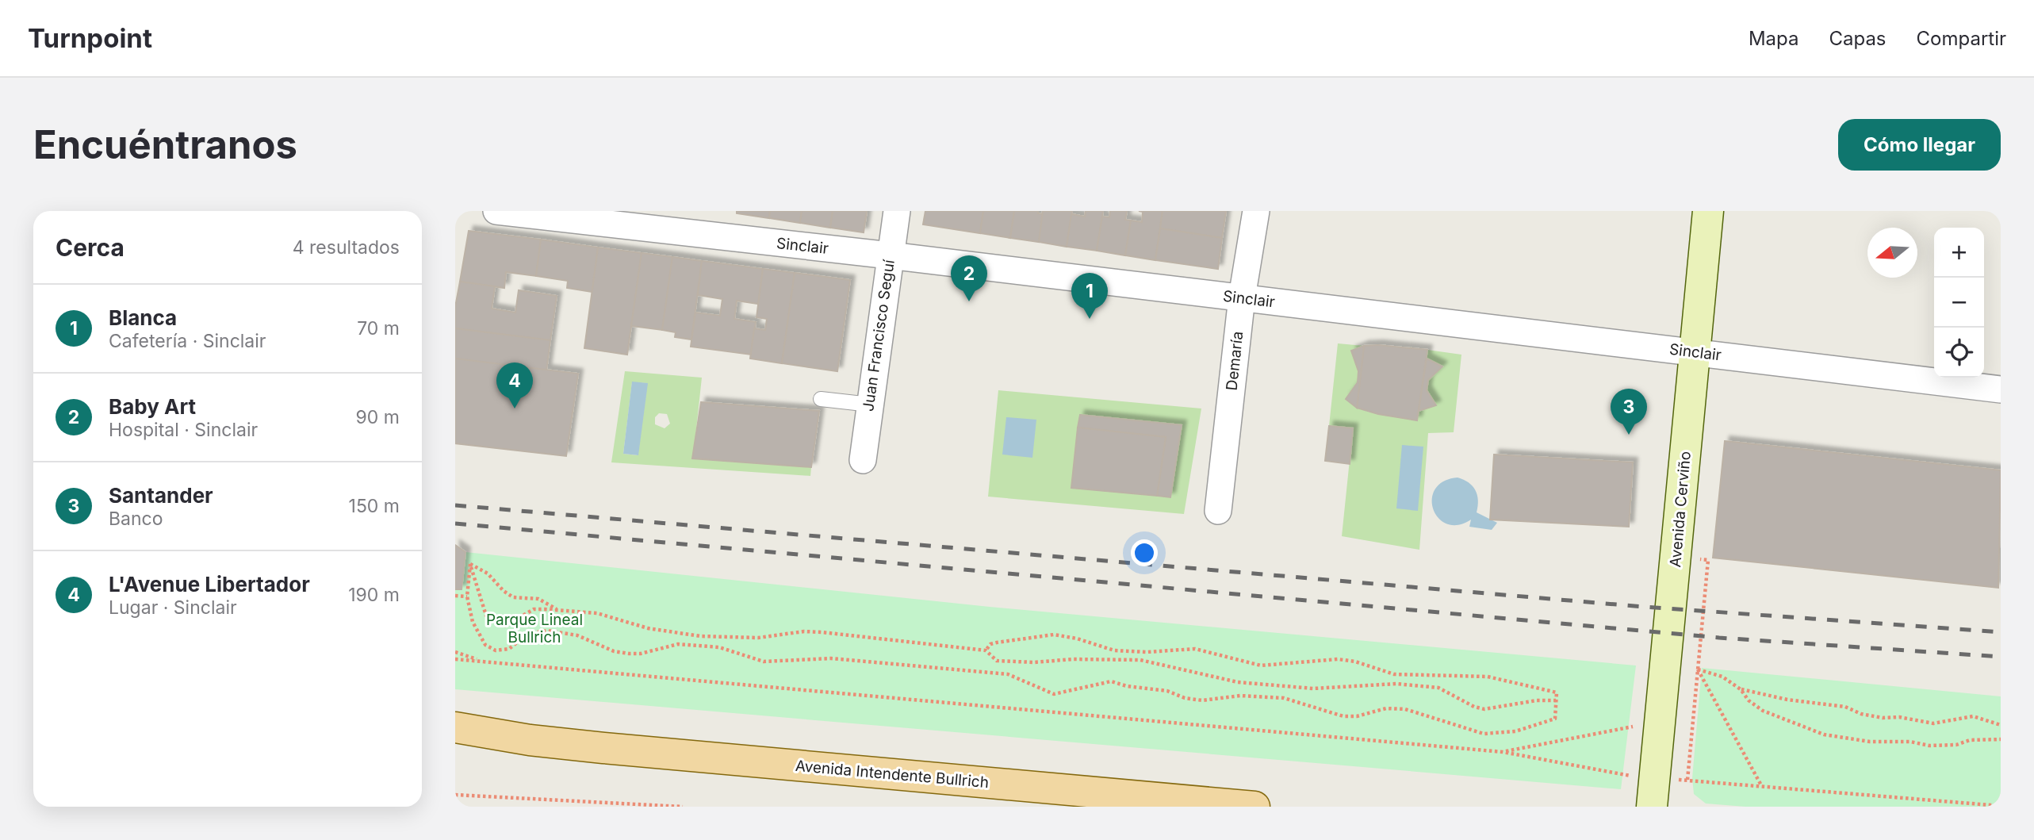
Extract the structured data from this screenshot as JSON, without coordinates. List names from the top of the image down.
{
  "streets": {
    "main road": ["Avenida Cerviño", "Avenida Intendente Bullrich"],
    "street": ["Sinclair", "Juan Francisco Seguí", "Demaría"]
  },
  "crossings": [
    ["Sinclair", "Juan Francisco Seguí"],
    ["Sinclair", "Demaría"],
    ["Sinclair", "Avenida Cerviño"]
  ],
  "parks": ["Parque Lineal Bullrich"],
  "north": "left",
  "page": {
    "header": "Turnpoint",
    "nav": ["Mapa", "Capas", "Compartir"],
    "buttons": "Cómo llegar",
    "title": "Encuéntranos",
    "heading": ["Cerca", "4 resultados"],
    "map_buttons": ["+", "−"],
    "pins": [
      "2",
      "1",
      "4",
      "3"
    ],
    "list": [
      {
        "mark": "1",
        "name": "Blanca",
        "note": "Cafetería · Sinclair",
        "value": "70 m"
      },
      {
        "mark": "2",
        "name": "Baby Art",
        "note": "Hospital · Sinclair",
        "value": "90 m"
      },
      {
        "mark": "3",
        "name": "Santander",
        "note": "Banco",
        "value": "150 m"
      },
      {
        "mark": "4",
        "name": "L'Avenue Libertador",
        "note": "Lugar · Sinclair",
        "value": "190 m"
      }
    ]
  }
}
